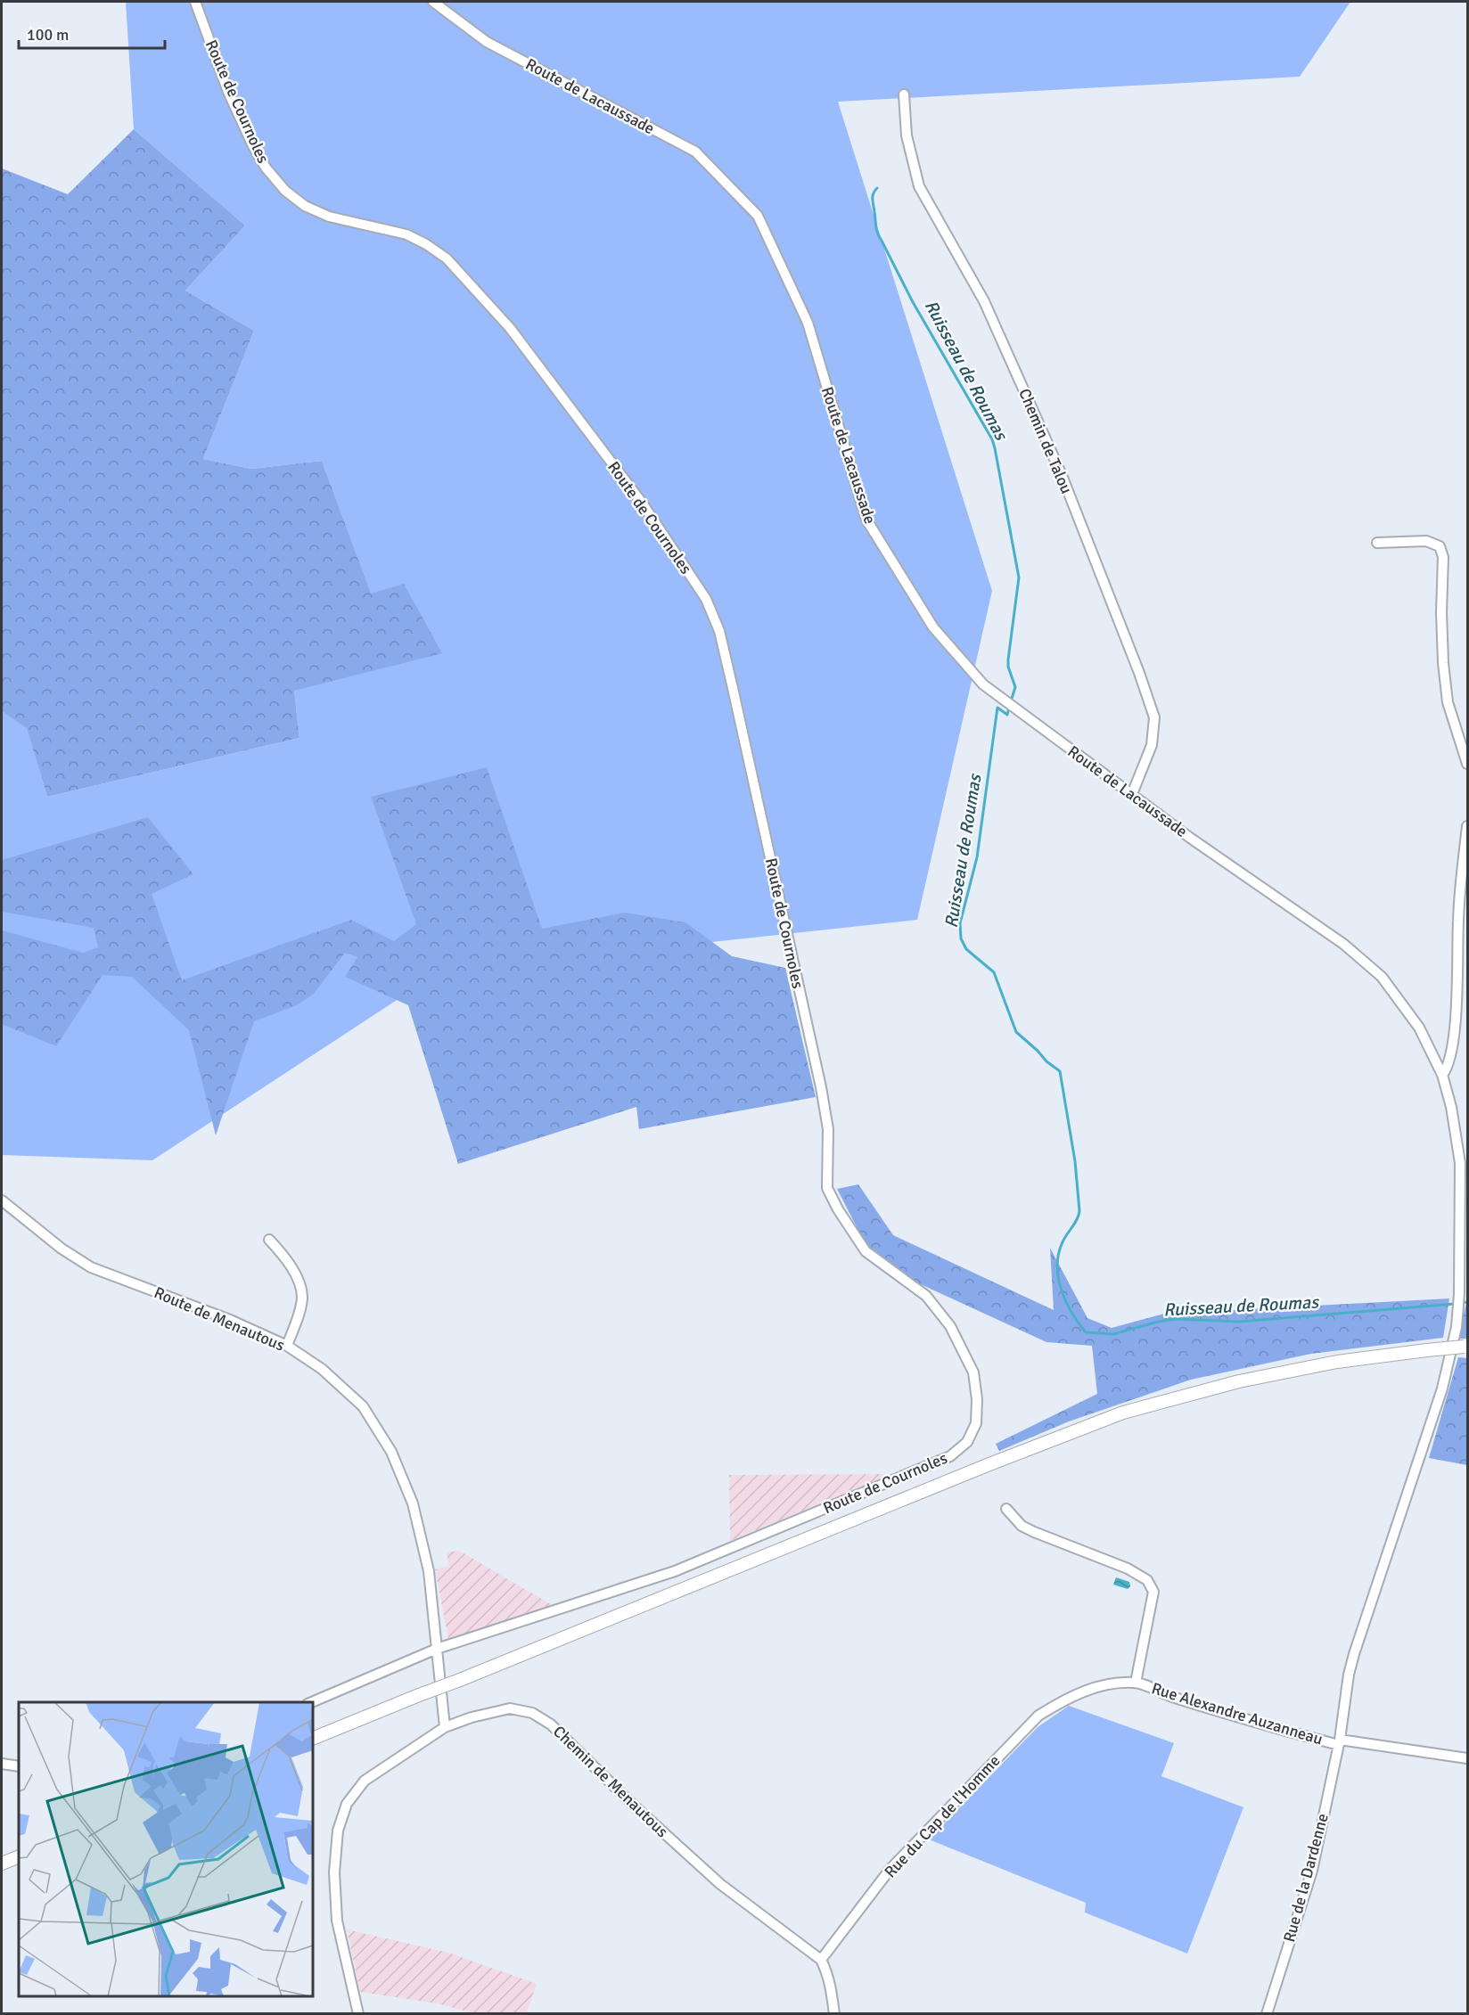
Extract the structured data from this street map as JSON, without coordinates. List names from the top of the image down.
{
  "streets": {
    "street": [
      "Route de Lacaussade",
      "Route de Cournoles",
      "Chemin de Talou",
      "Route de Menautous",
      "Rue Alexandre Auzanneau",
      "Chemin de Menautous",
      "Rue du Cap de l'Homme",
      "Rue de la Dardenne"
    ]
  },
  "crossings": [
    ["Route de Lacaussade", "Chemin de Talou"],
    ["Route de Lacaussade", "Rue de la Dardenne"],
    ["Route de Cournoles", "Route de Menautous"],
    ["Route de Menautous", "Chemin de Menautous"],
    ["Rue Alexandre Auzanneau", "Rue du Cap de l'Homme"],
    ["Rue Alexandre Auzanneau", "Rue de la Dardenne"],
    ["Chemin de Menautous", "Rue du Cap de l'Homme"]
  ],
  "water": ["Ruisseau de Roumas"],
  "scale_bar": "100 m"
}
